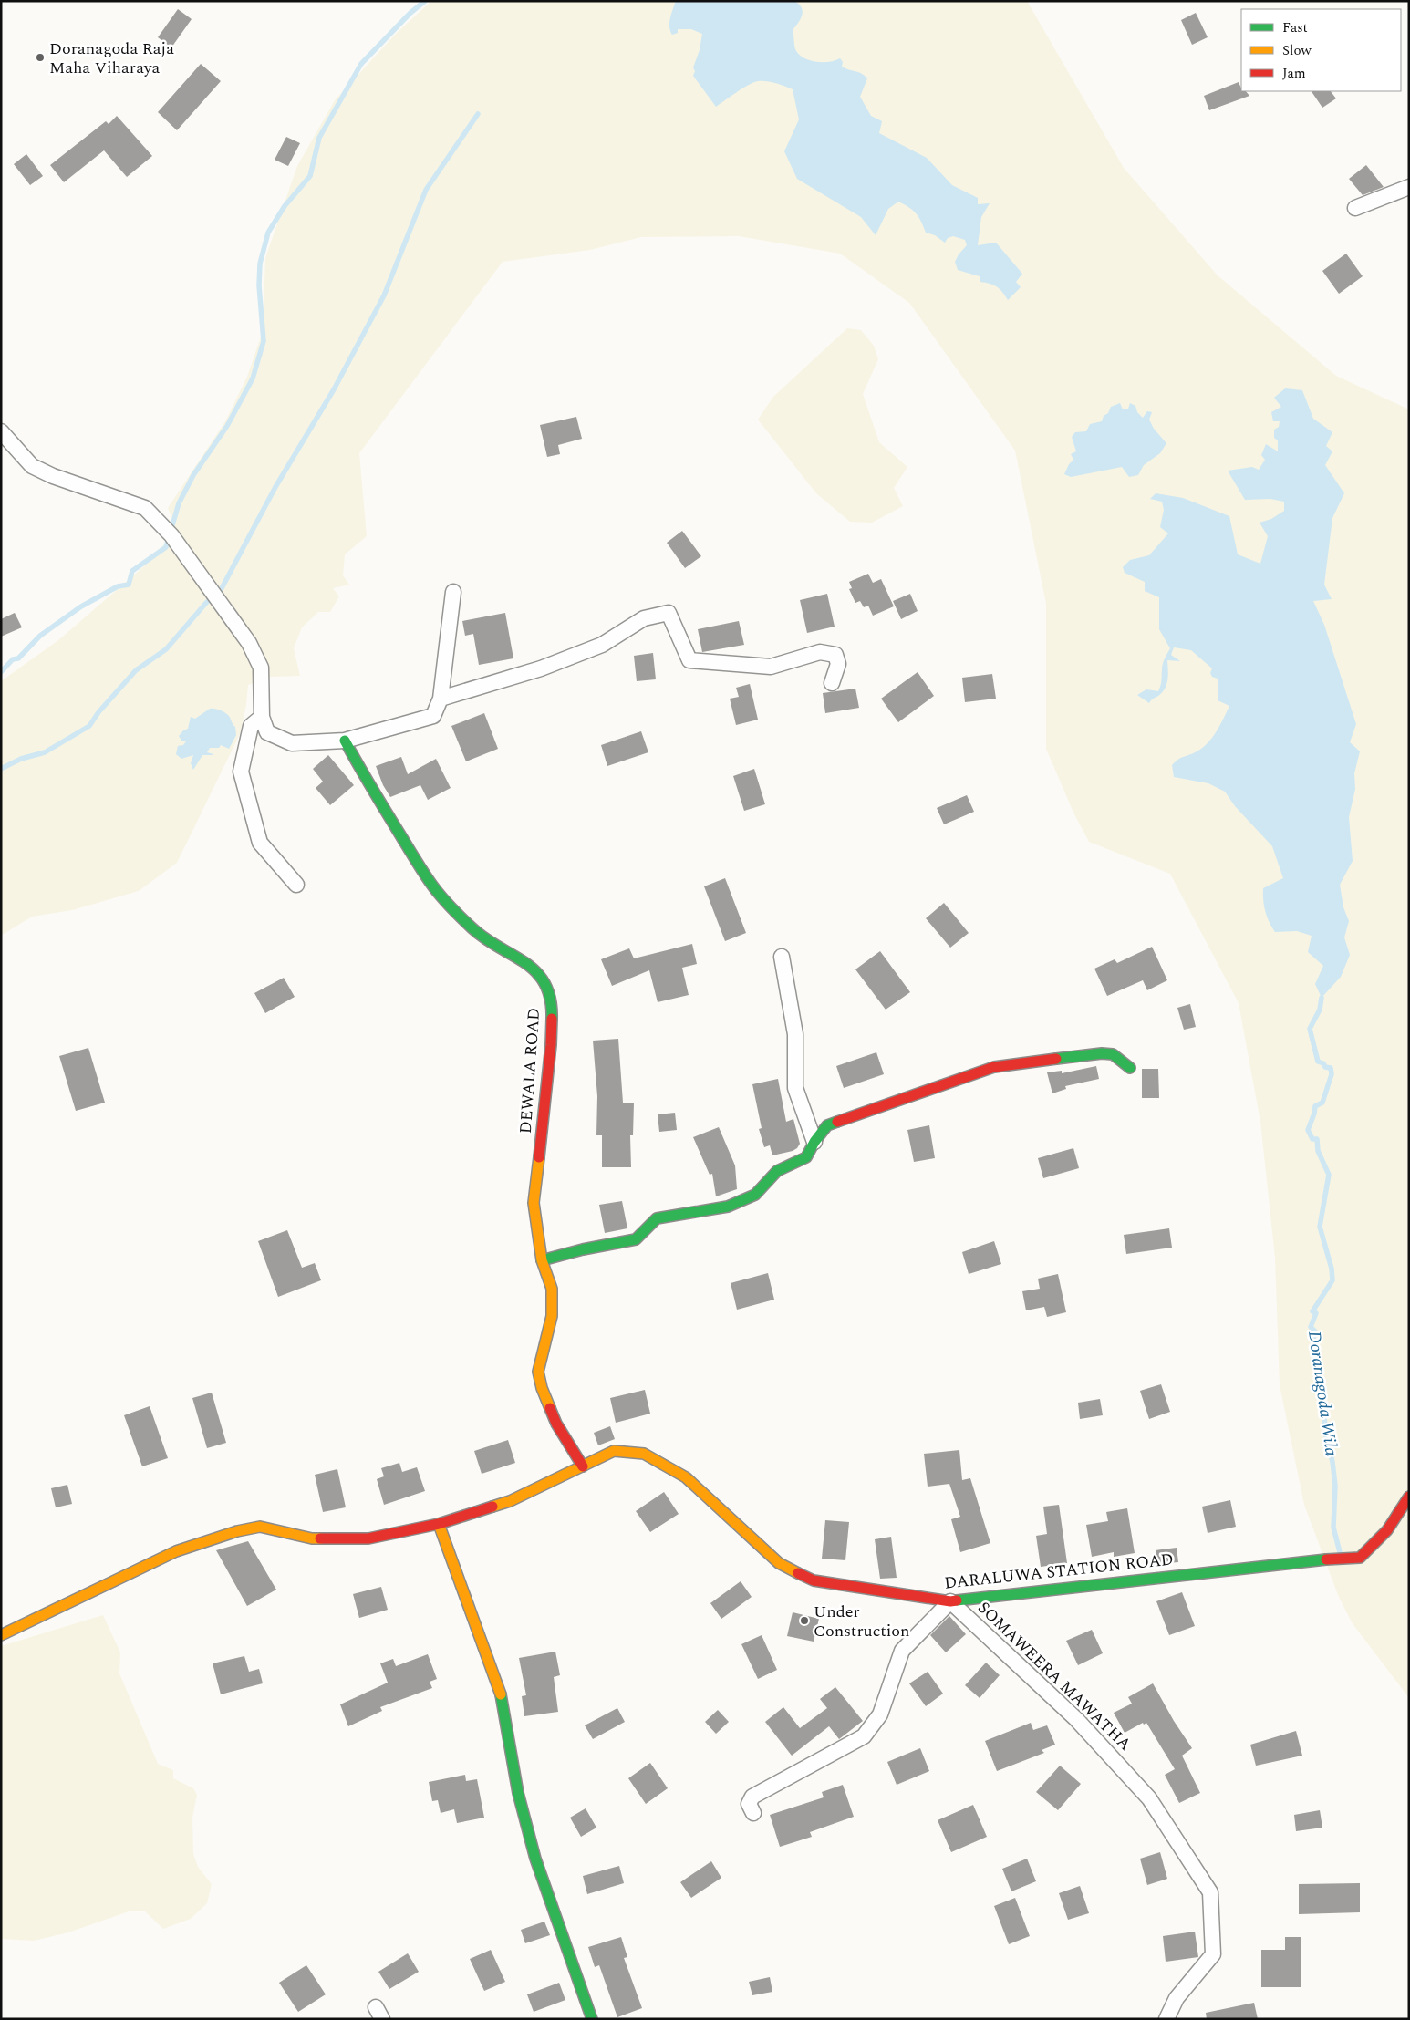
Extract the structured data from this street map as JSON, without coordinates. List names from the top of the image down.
{
  "streets": {
    "street": ["DEWALA ROAD", "DARALUWA STATION ROAD", "SOMAWEERA MAWATHA"]
  },
  "crossings": [
    ["DEWALA ROAD", "DARALUWA STATION ROAD"],
    ["DARALUWA STATION ROAD", "SOMAWEERA MAWATHA"]
  ],
  "water": ["Doranagoda Wila"],
  "places": ["Doranagoda Raja Maha Viharaya", "Under Construction"],
  "legend": ["Fast", "Slow", "Jam"]
}
